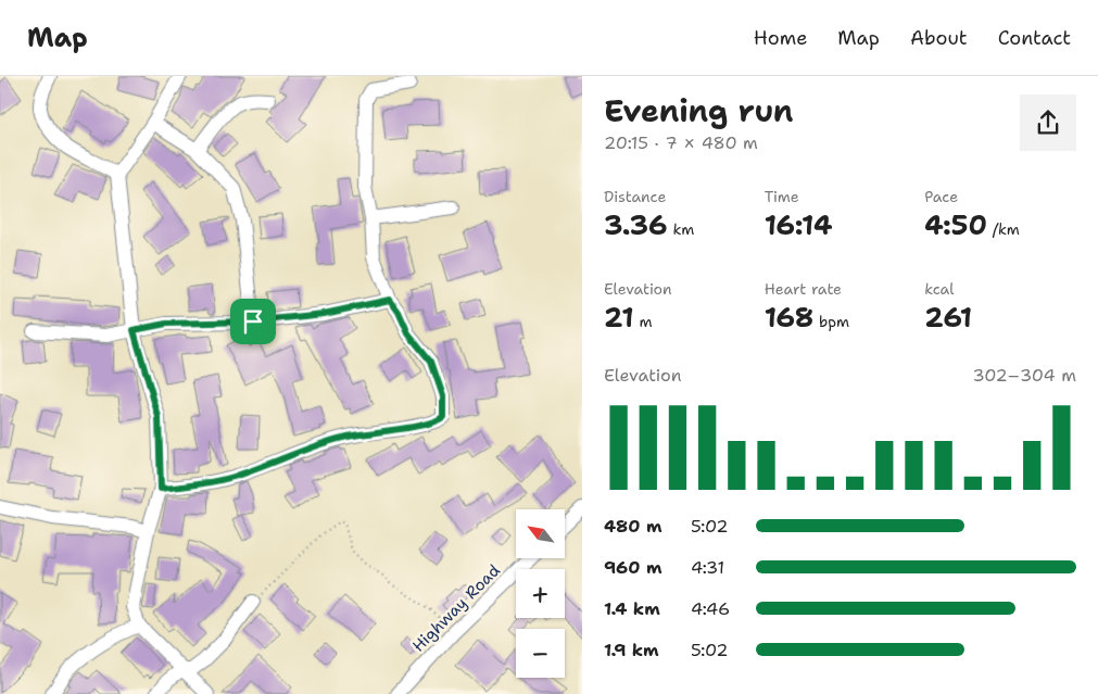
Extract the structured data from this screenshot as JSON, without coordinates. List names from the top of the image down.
{
  "streets": {
    "street": ["Highway Road"]
  },
  "north": "top left",
  "page": {
    "header": "Map",
    "nav": [
      "Home",
      "Map",
      "About",
      "Contact"
    ],
    "heading": ["Evening run", "20:15 · 7 × 480 m"],
    "stats": [
      ["Distance", "3.36 km"],
      ["Time", "16:14"],
      ["Pace", "4:50 /km"],
      ["Elevation", "21 m"],
      ["Heart rate", "168 bpm"],
      ["kcal", "261"]
    ],
    "chart": ["Elevation", "302–304 m"],
    "list": [
      {
        "name": "480 m",
        "note": "5:02"
      },
      {
        "name": "960 m",
        "note": "4:31"
      },
      {
        "name": "1.4 km",
        "note": "4:46"
      },
      {
        "name": "1.9 km",
        "note": "5:02"
      }
    ],
    "map_buttons": ["+", "−"]
  }
}
